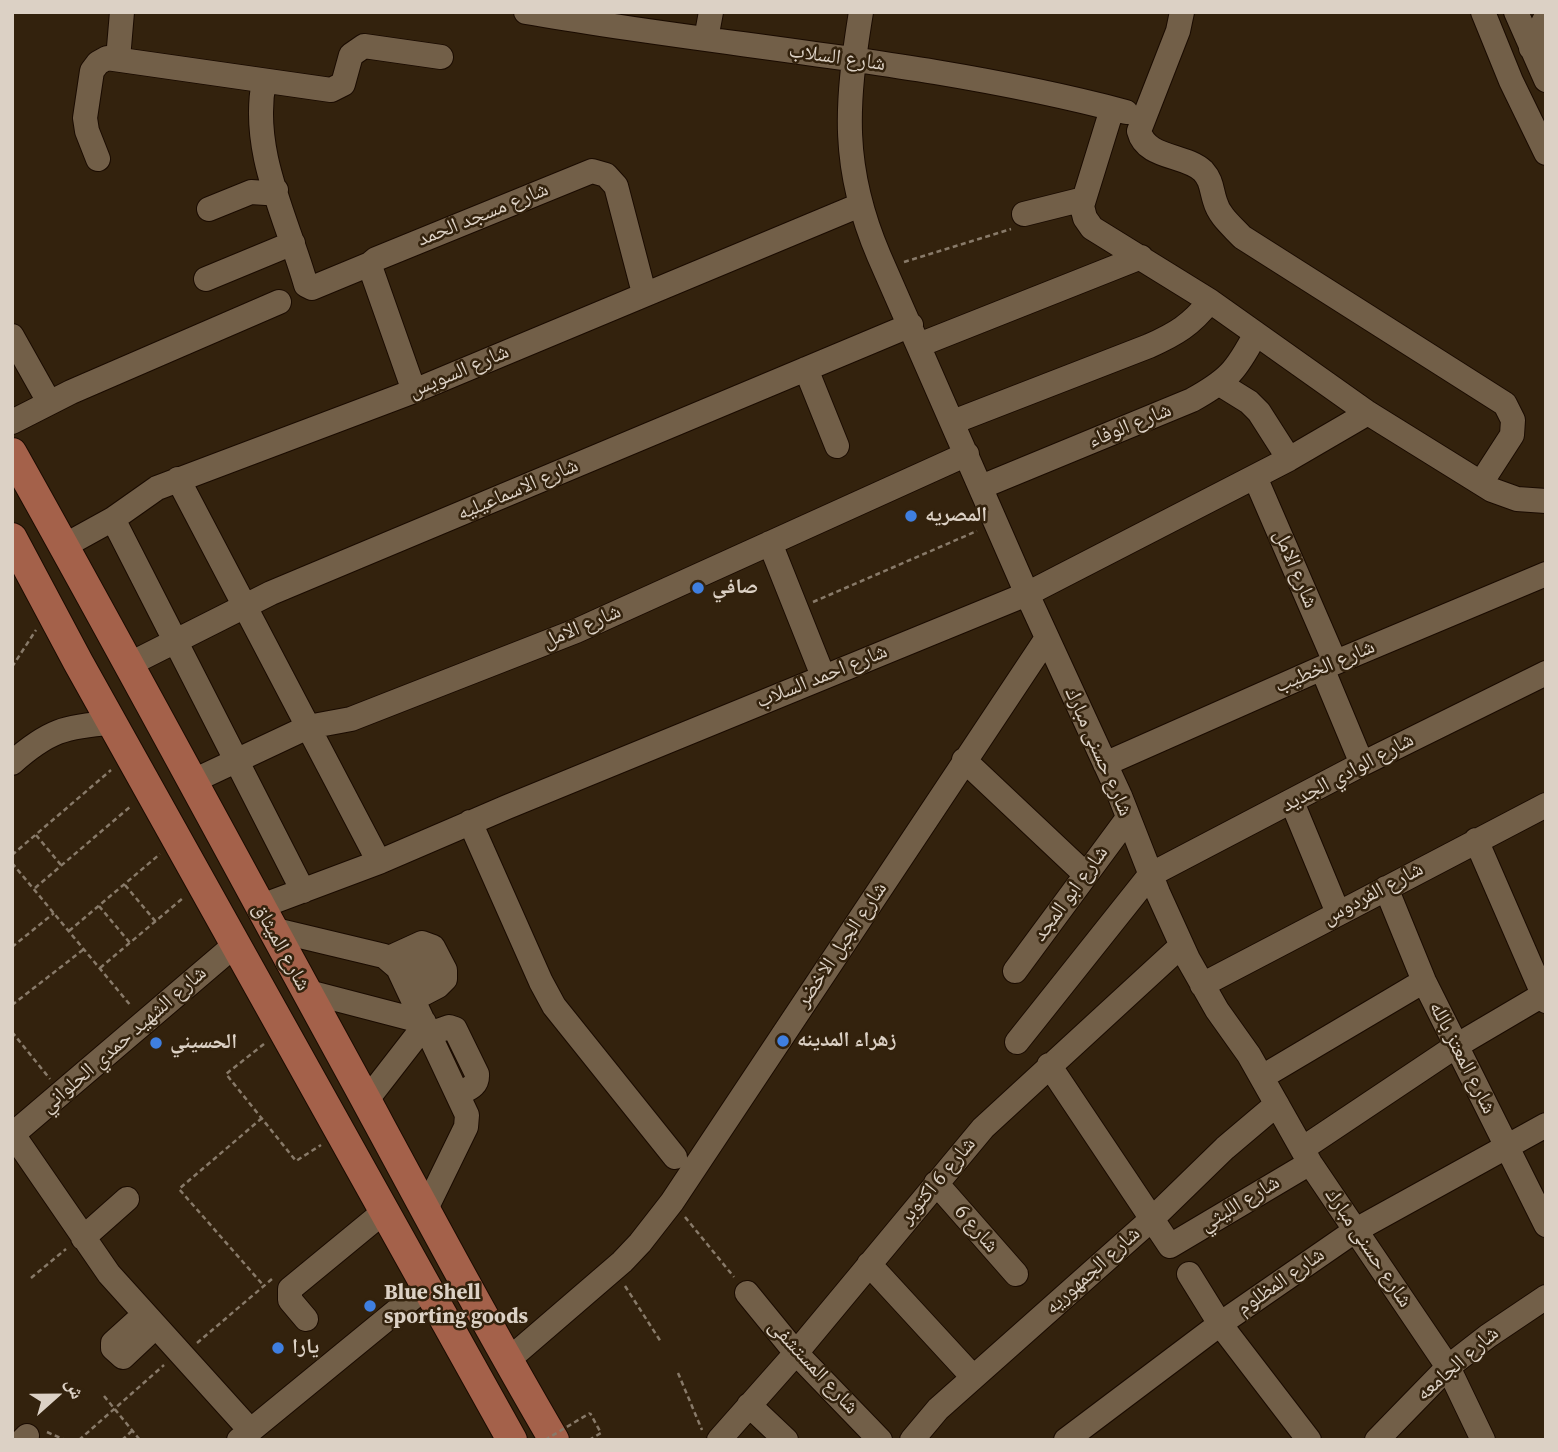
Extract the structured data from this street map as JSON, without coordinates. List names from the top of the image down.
{
  "streets": {
    "main road": ["شارع الميثاق"],
    "street": [
      "شارع السلاب",
      "شارع مسجد الحمد",
      "شارع السويس",
      "شارع الوفاء",
      "شارع الاسماعيليه",
      "شارع الامل",
      "شارع الخطيب",
      "شارع احمد السلاب",
      "شارع حسنى مبارك",
      "شارع الوادي الجديد",
      "شارع ابو المجد",
      "شارع الفردوس",
      "شارع الجبل الاخضر",
      "شارع الشهيد حمدي الحلواني",
      "شارع المعتز بالله",
      "شارع 6 اكتوبر",
      "شارع الليثي",
      "شارع 6",
      "شارع الجمهوريه",
      "شارع المظلوم",
      "شارع الجامعه",
      "شارع المستشفى"
    ]
  },
  "crossings": [
    ["شارع السلاب", "شارع حسنى مبارك"],
    ["شارع مسجد الحمد", "شارع السويس"],
    ["شارع السويس", "شارع حسنى مبارك"],
    ["شارع السويس", "شارع الميثاق"],
    ["شارع الوفاء", "شارع حسنى مبارك"],
    ["شارع الاسماعيليه", "شارع حسنى مبارك"],
    ["شارع الاسماعيليه", "شارع الميثاق"],
    ["شارع الامل", "شارع الخطيب"],
    ["شارع الامل", "شارع احمد السلاب"],
    ["شارع الامل", "شارع حسنى مبارك"],
    ["شارع الامل", "شارع الوادي الجديد"],
    ["شارع الامل", "شارع الميثاق"],
    ["شارع الخطيب", "شارع حسنى مبارك"],
    ["شارع احمد السلاب", "شارع حسنى مبارك"],
    ["شارع احمد السلاب", "شارع الميثاق"],
    ["شارع حسنى مبارك", "شارع الوادي الجديد"],
    ["شارع حسنى مبارك", "شارع ابو المجد"],
    ["شارع حسنى مبارك", "شارع الفردوس"],
    ["شارع حسنى مبارك", "شارع الجبل الاخضر"],
    ["شارع حسنى مبارك", "شارع 6 اكتوبر"],
    ["شارع حسنى مبارك", "شارع الليثي"],
    ["شارع حسنى مبارك", "شارع الجمهوريه"],
    ["شارع حسنى مبارك", "شارع المظلوم"],
    ["شارع حسنى مبارك", "شارع الجامعه"],
    ["شارع الفردوس", "شارع المعتز بالله"],
    ["شارع الجبل الاخضر", "شارع الميثاق"],
    ["شارع الميثاق", "شارع الشهيد حمدي الحلواني"],
    ["شارع المعتز بالله", "شارع المظلوم"],
    ["شارع 6 اكتوبر", "شارع 6"],
    ["شارع 6 اكتوبر", "شارع المستشفى"],
    ["شارع الليثي", "شارع الجمهوريه"]
  ],
  "places": [
    "المصريه",
    "صافي",
    "زهراء المدينه",
    "الحسيني",
    "Blue Shell sporting goods",
    "يارا"
  ],
  "north": "right"
}
